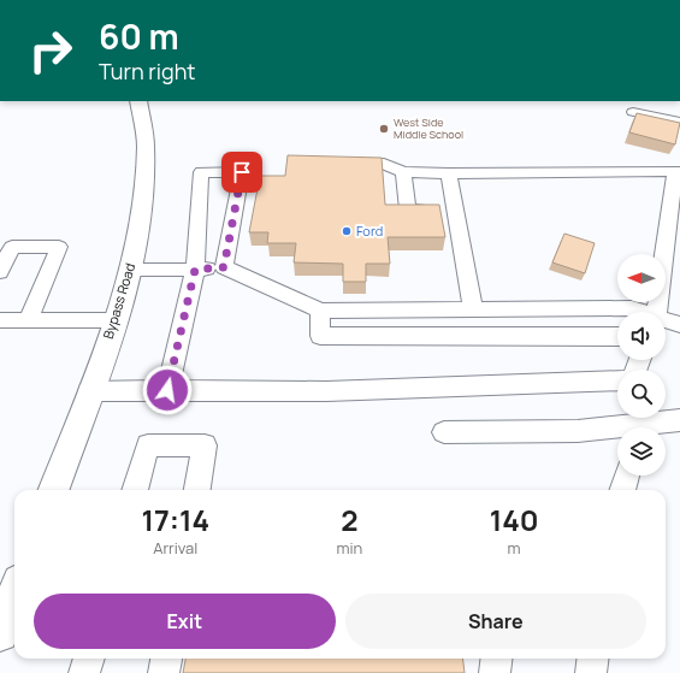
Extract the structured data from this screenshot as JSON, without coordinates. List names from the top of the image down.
{
  "streets": {
    "main road": ["Bypass Road"]
  },
  "places": ["West Side Middle School", "Ford"],
  "north": "left",
  "page": {
    "turn": ["60 m", "Turn right"],
    "eta": [
      "17:14",
      "Arrival",
      "2",
      "min",
      "140",
      "m"
    ],
    "buttons": ["Exit", "Share"]
  }
}
